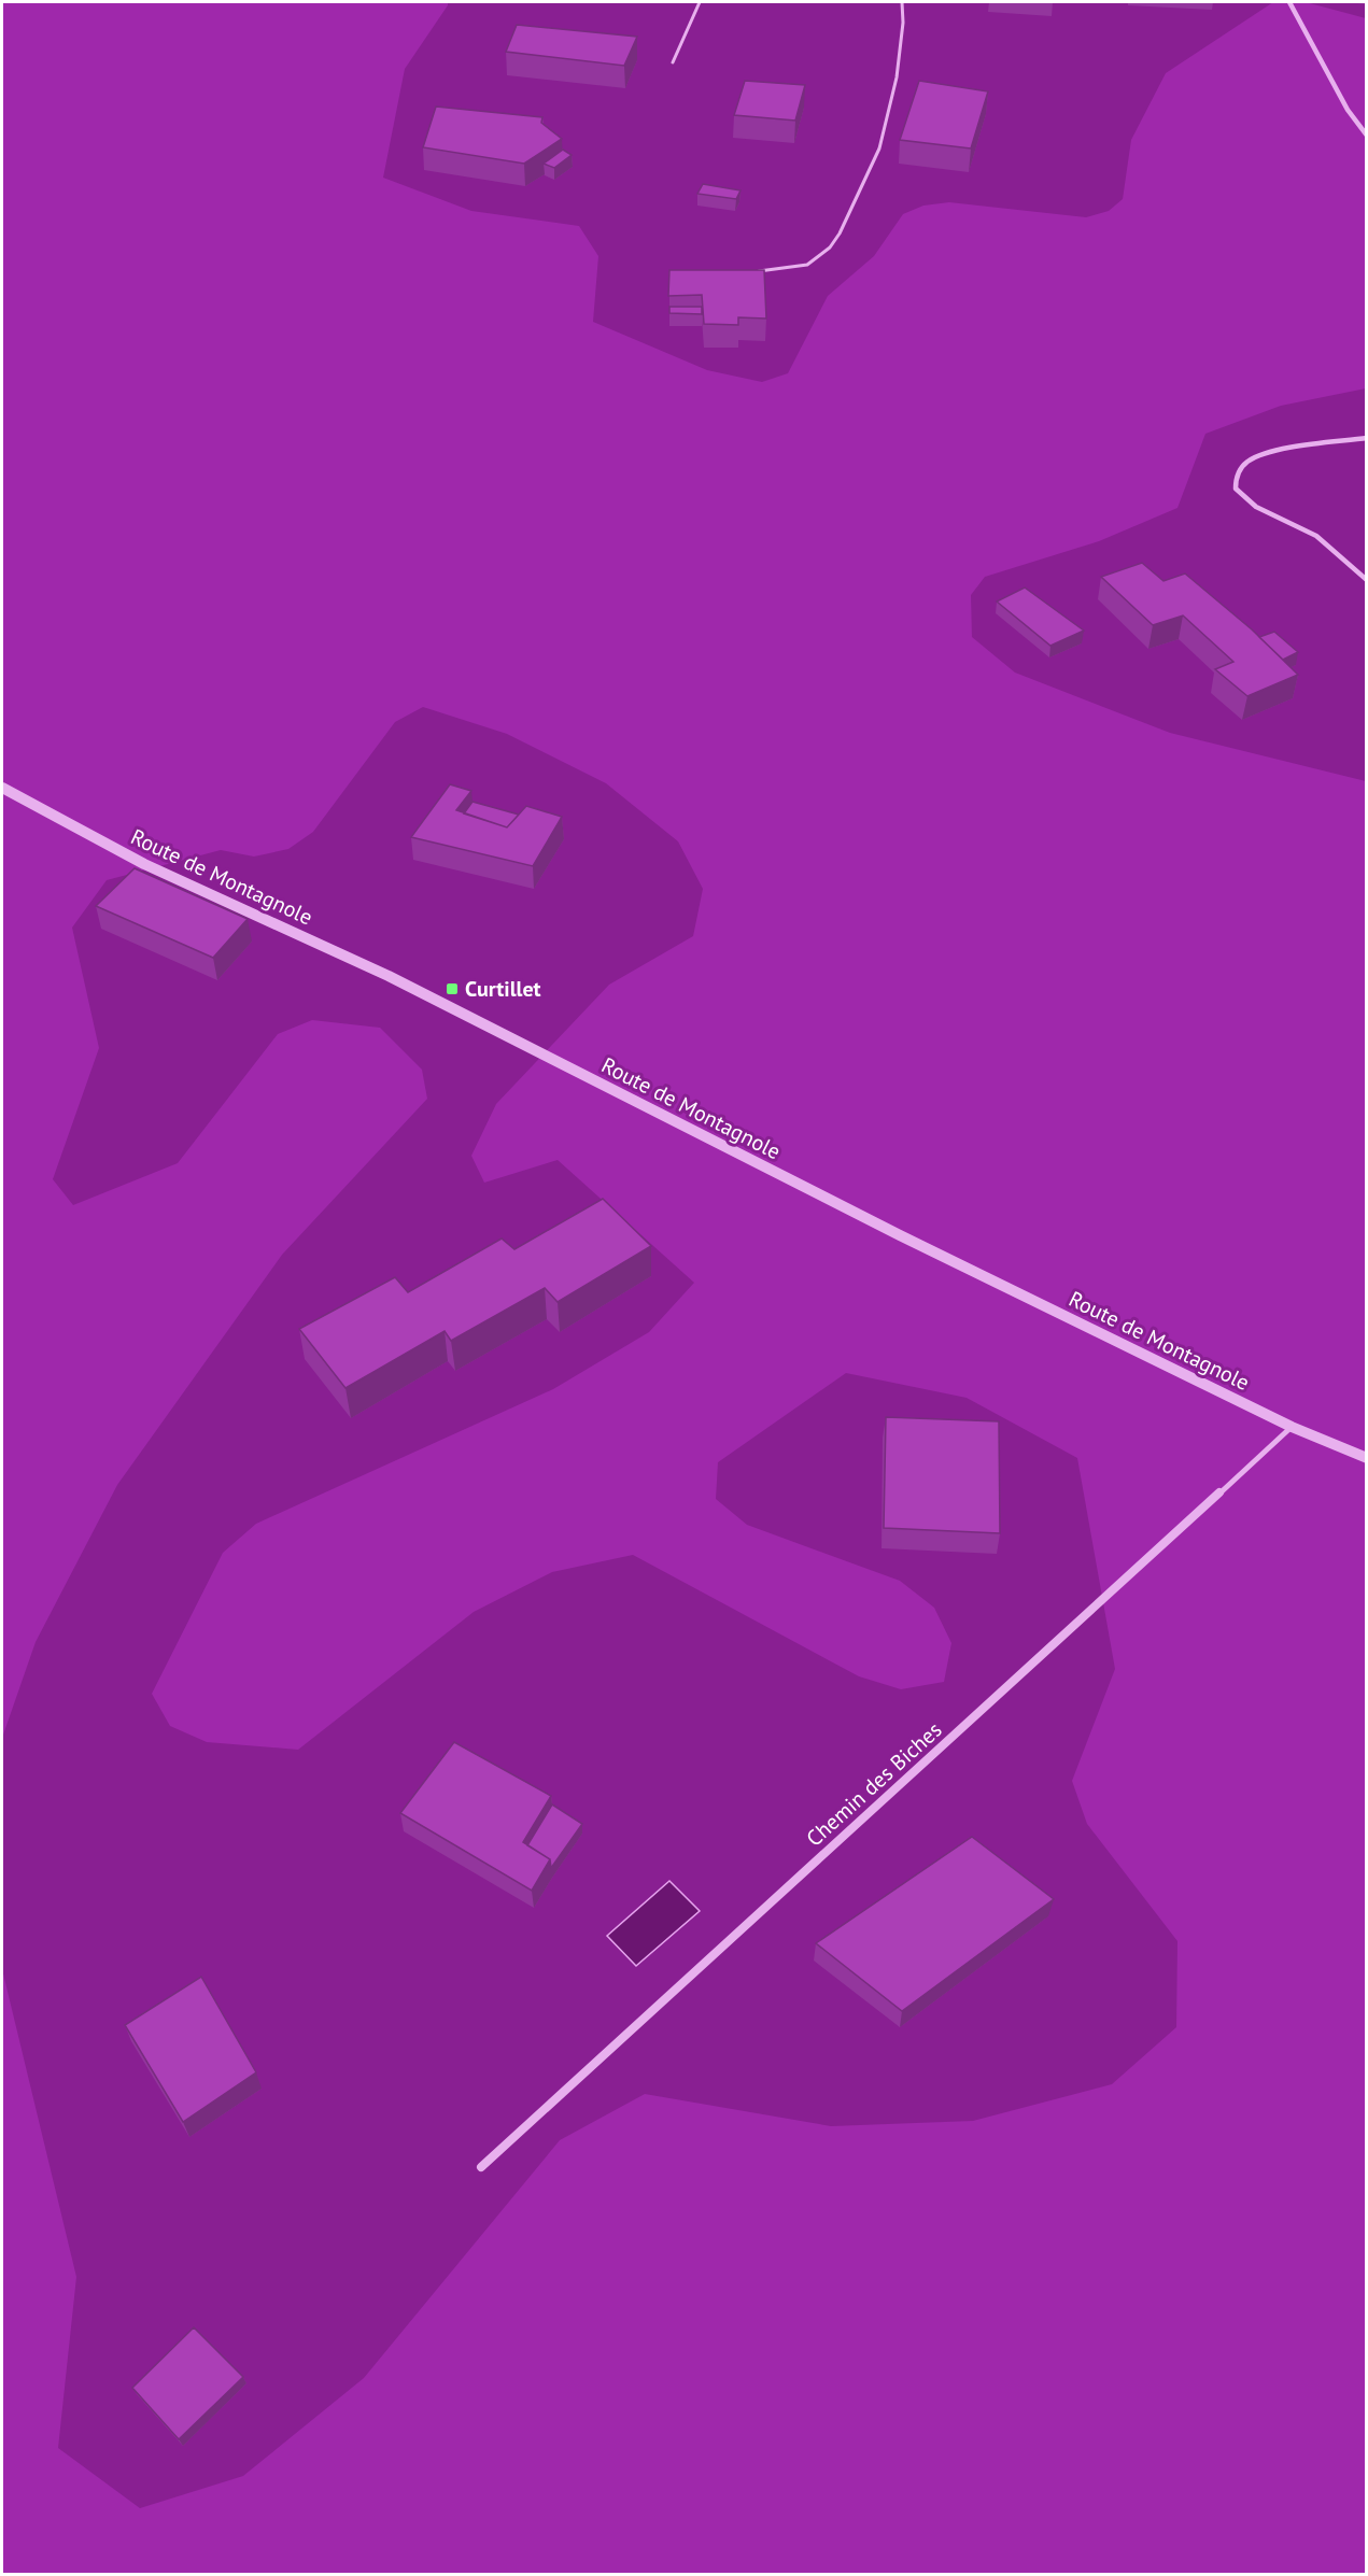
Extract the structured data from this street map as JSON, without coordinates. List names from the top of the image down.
{
  "streets": {
    "street": ["Route de Montagnole", "Chemin des Biches"]
  },
  "crossings": [
    ["Route de Montagnole", "Chemin des Biches"]
  ],
  "places": {
    "transit": ["Curtillet"]
  }
}
